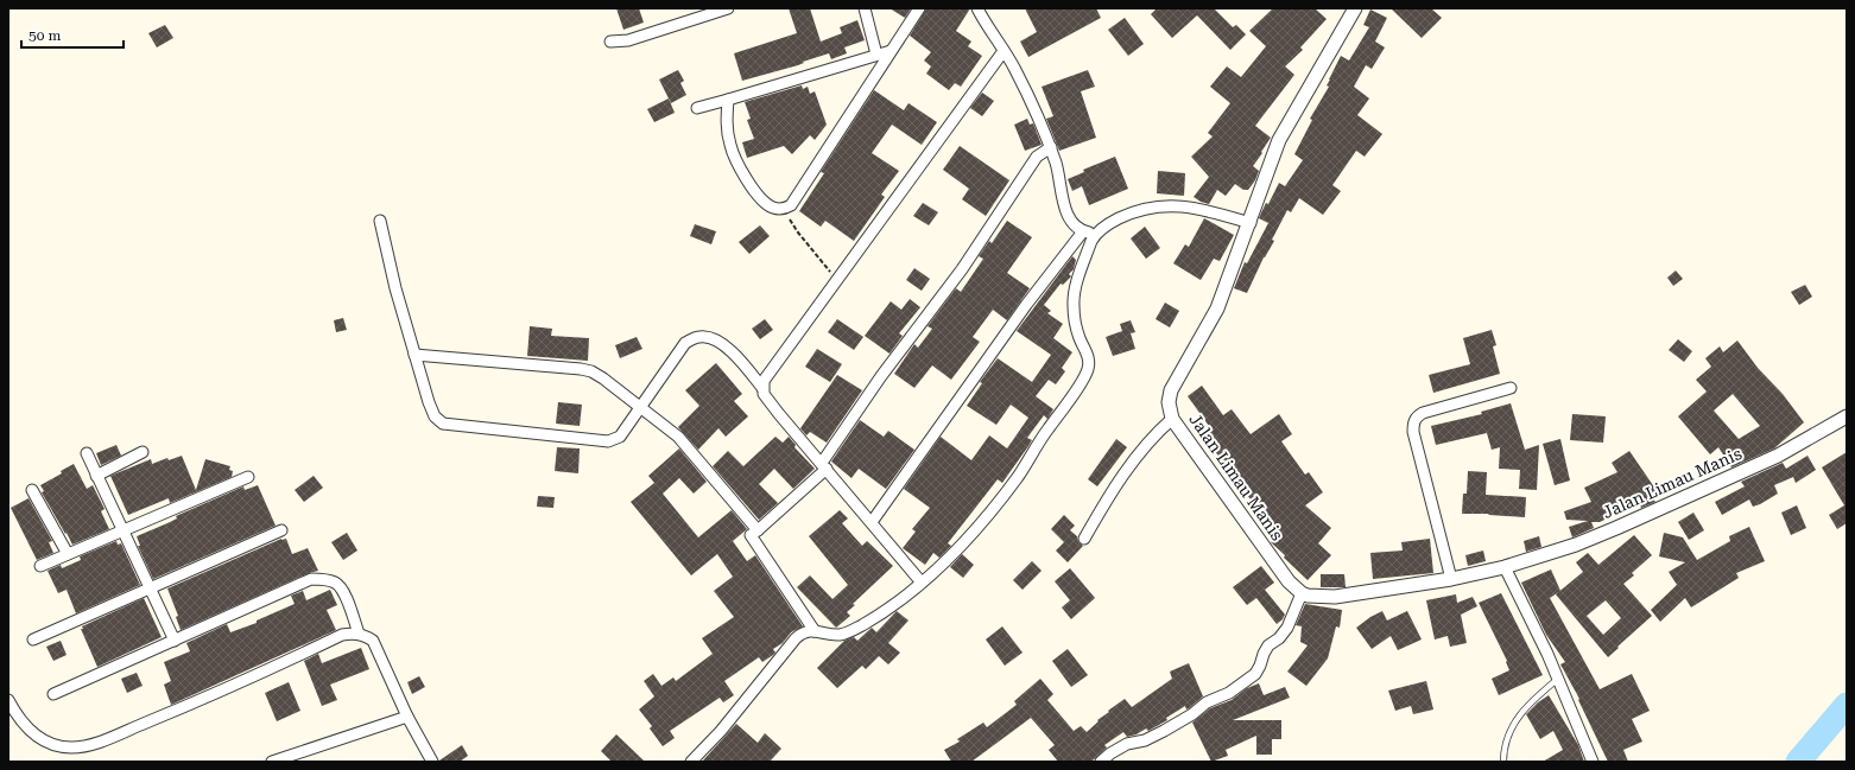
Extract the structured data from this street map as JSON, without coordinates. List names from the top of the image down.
{
  "streets": {
    "street": ["Jalan Limau Manis"]
  },
  "scale_bar": "50 m"
}
